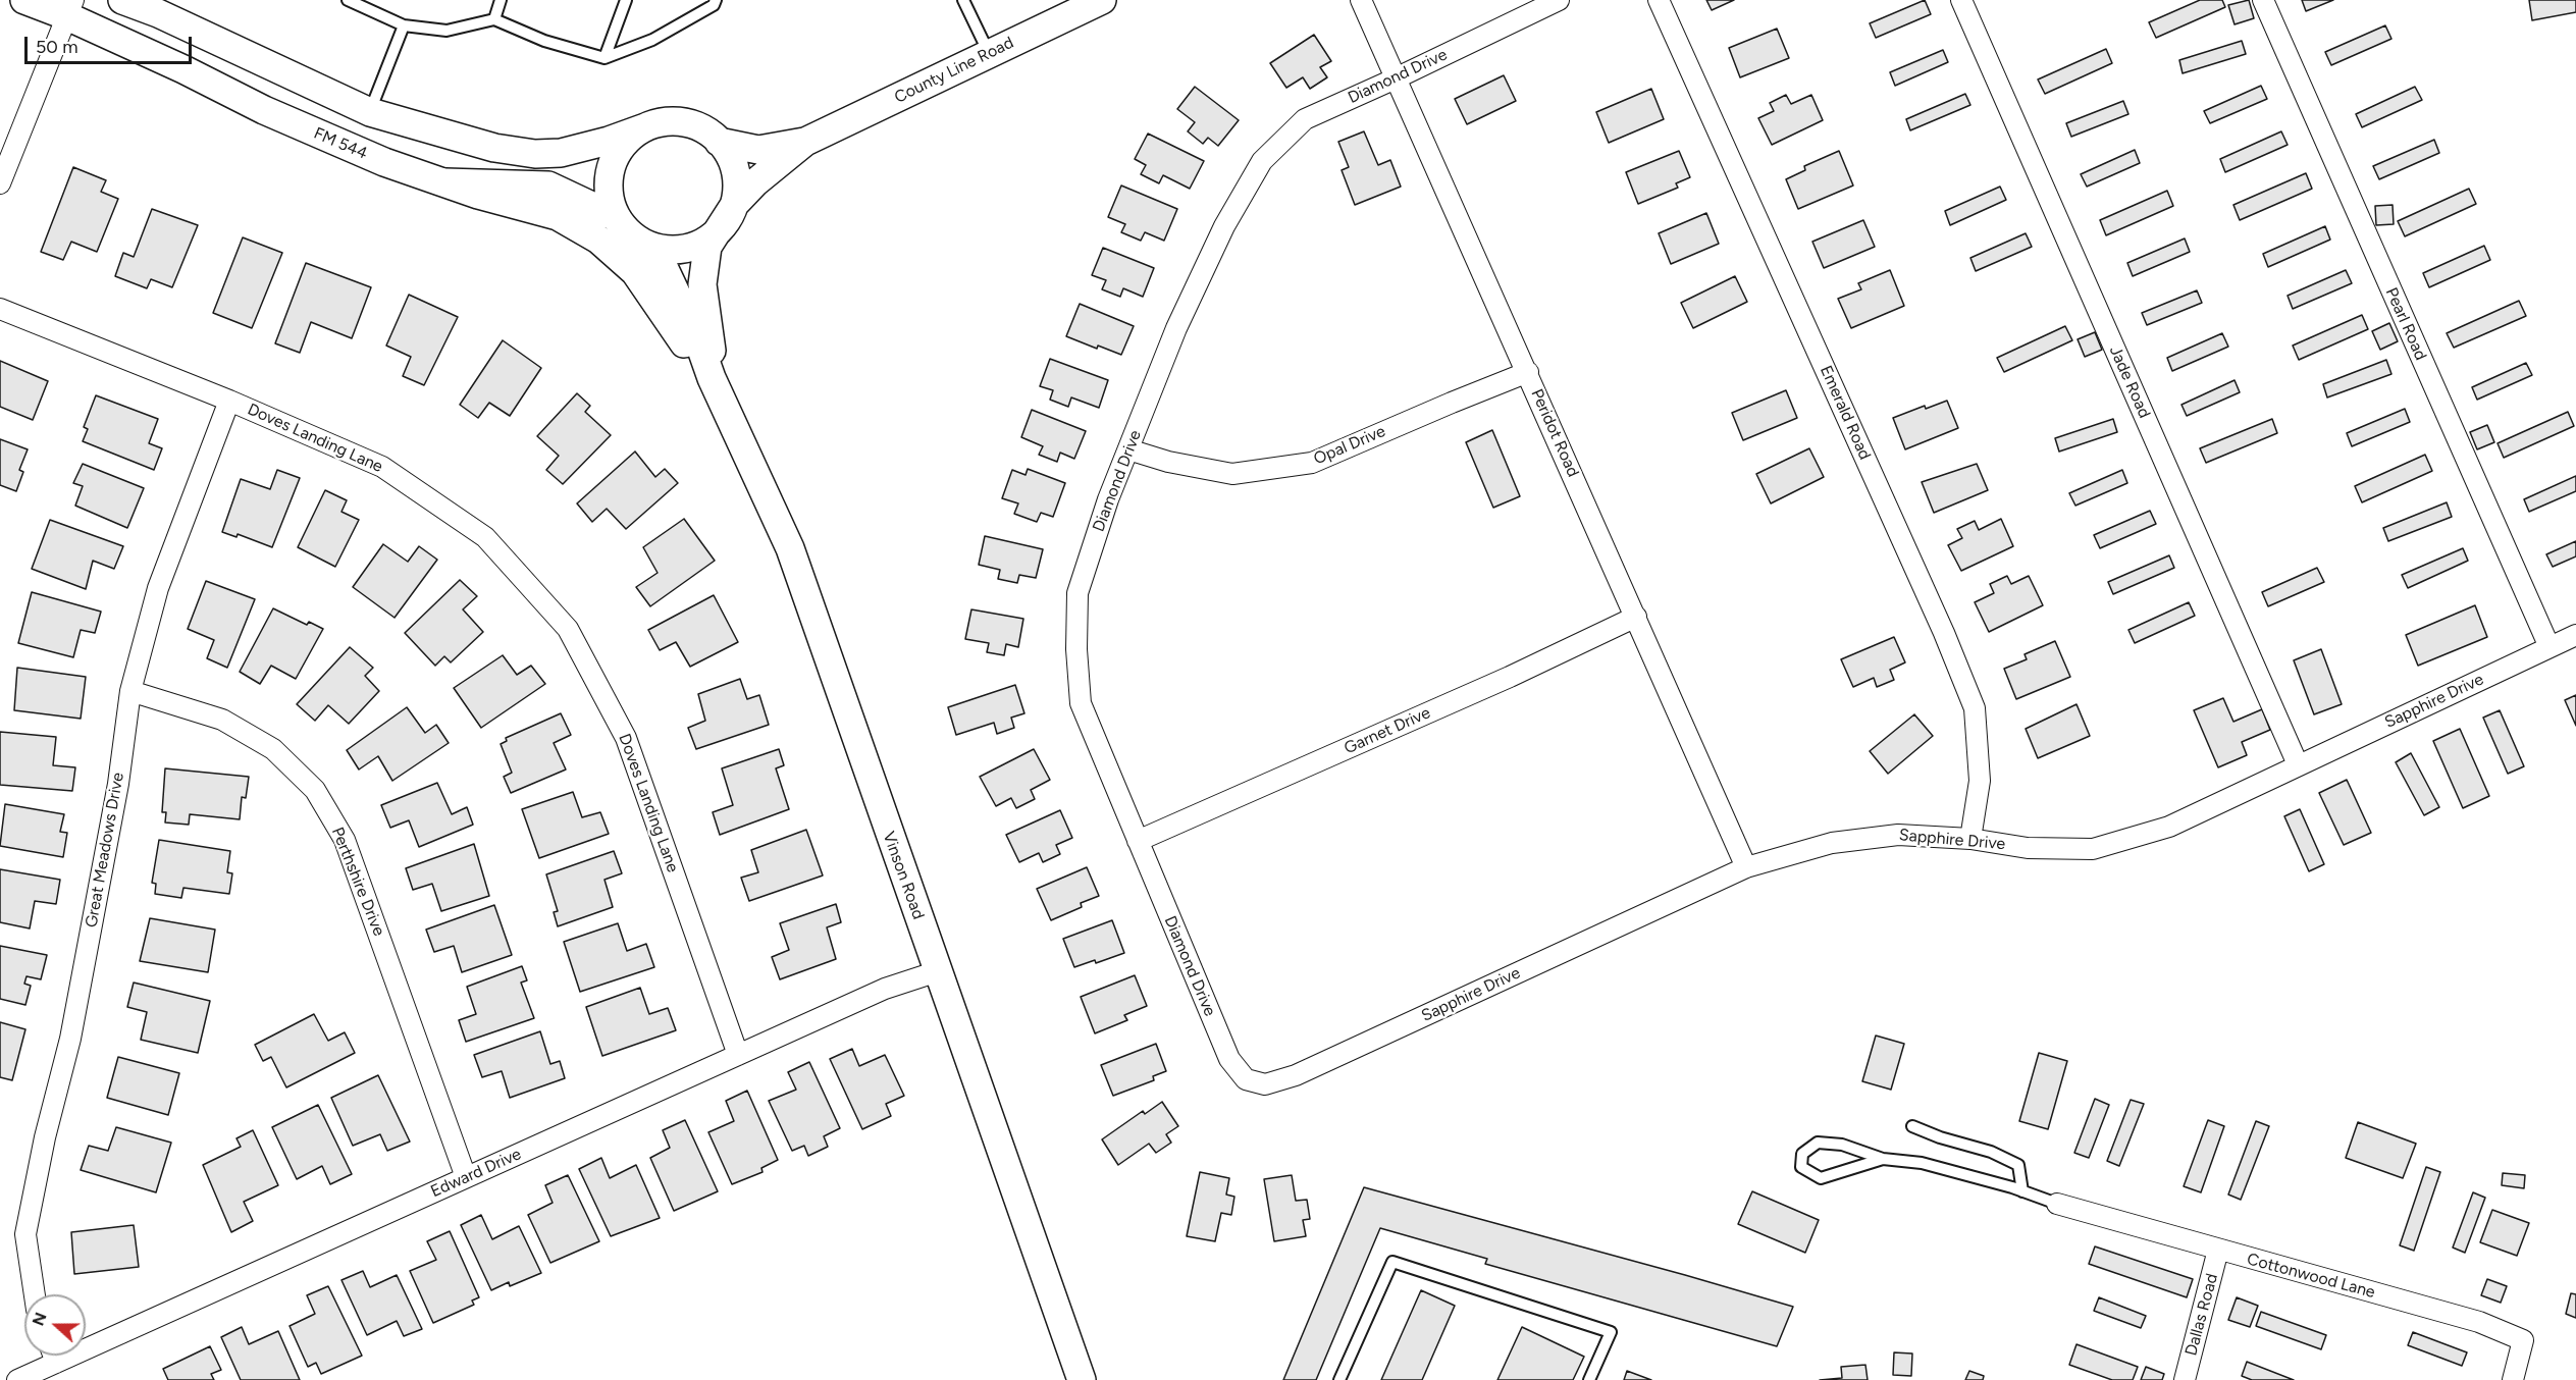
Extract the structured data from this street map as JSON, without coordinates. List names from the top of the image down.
{
  "streets": {
    "main road": ["County Line Road", "FM 544", "Vinson Road"],
    "street": [
      "Diamond Drive",
      "Pearl Road",
      "Jade Road",
      "Emerald Road",
      "Peridot Road",
      "Doves Landing Lane",
      "Opal Drive",
      "Sapphire Drive",
      "Garnet Drive",
      "Great Meadows Drive",
      "Perthshire Drive",
      "Edward Drive",
      "Cottonwood Lane",
      "Dallas Road"
    ]
  },
  "crossings": [
    ["Diamond Drive", "Peridot Road"],
    ["Diamond Drive", "Opal Drive"],
    ["Diamond Drive", "Sapphire Drive"],
    ["Diamond Drive", "Garnet Drive"],
    ["FM 544", "Vinson Road"],
    ["Pearl Road", "Sapphire Drive"],
    ["Jade Road", "Sapphire Drive"],
    ["Emerald Road", "Sapphire Drive"],
    ["Peridot Road", "Opal Drive"],
    ["Peridot Road", "Sapphire Drive"],
    ["Peridot Road", "Garnet Drive"],
    ["Doves Landing Lane", "Great Meadows Drive"],
    ["Doves Landing Lane", "Edward Drive"],
    ["Great Meadows Drive", "Perthshire Drive"],
    ["Vinson Road", "Edward Drive"],
    ["Perthshire Drive", "Edward Drive"],
    ["Cottonwood Lane", "Dallas Road"]
  ],
  "scale_bar": "50 m",
  "north": "left"
}
